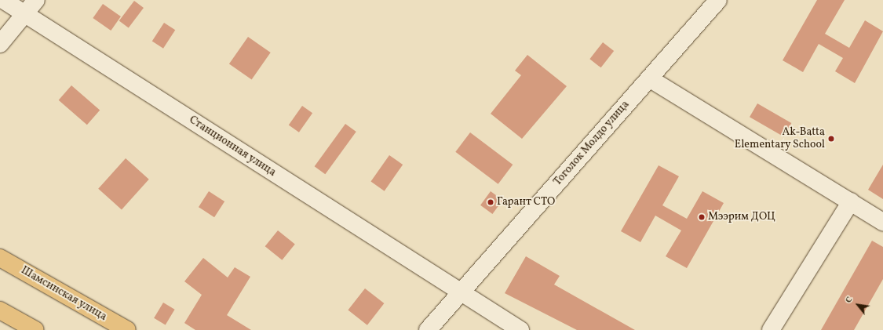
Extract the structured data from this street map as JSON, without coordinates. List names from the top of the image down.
{
  "streets": {
    "main road": ["Шамсинская улица"],
    "street": ["Тоголок Молдо улица", "Станционная улица"]
  },
  "crossings": [
    ["Тоголок Молдо улица", "Станционная улица"]
  ],
  "places": ["Ak-Batta Elementary School", "Гарант СТО", "Мээрим ДОЦ"],
  "north": "top left"
}
